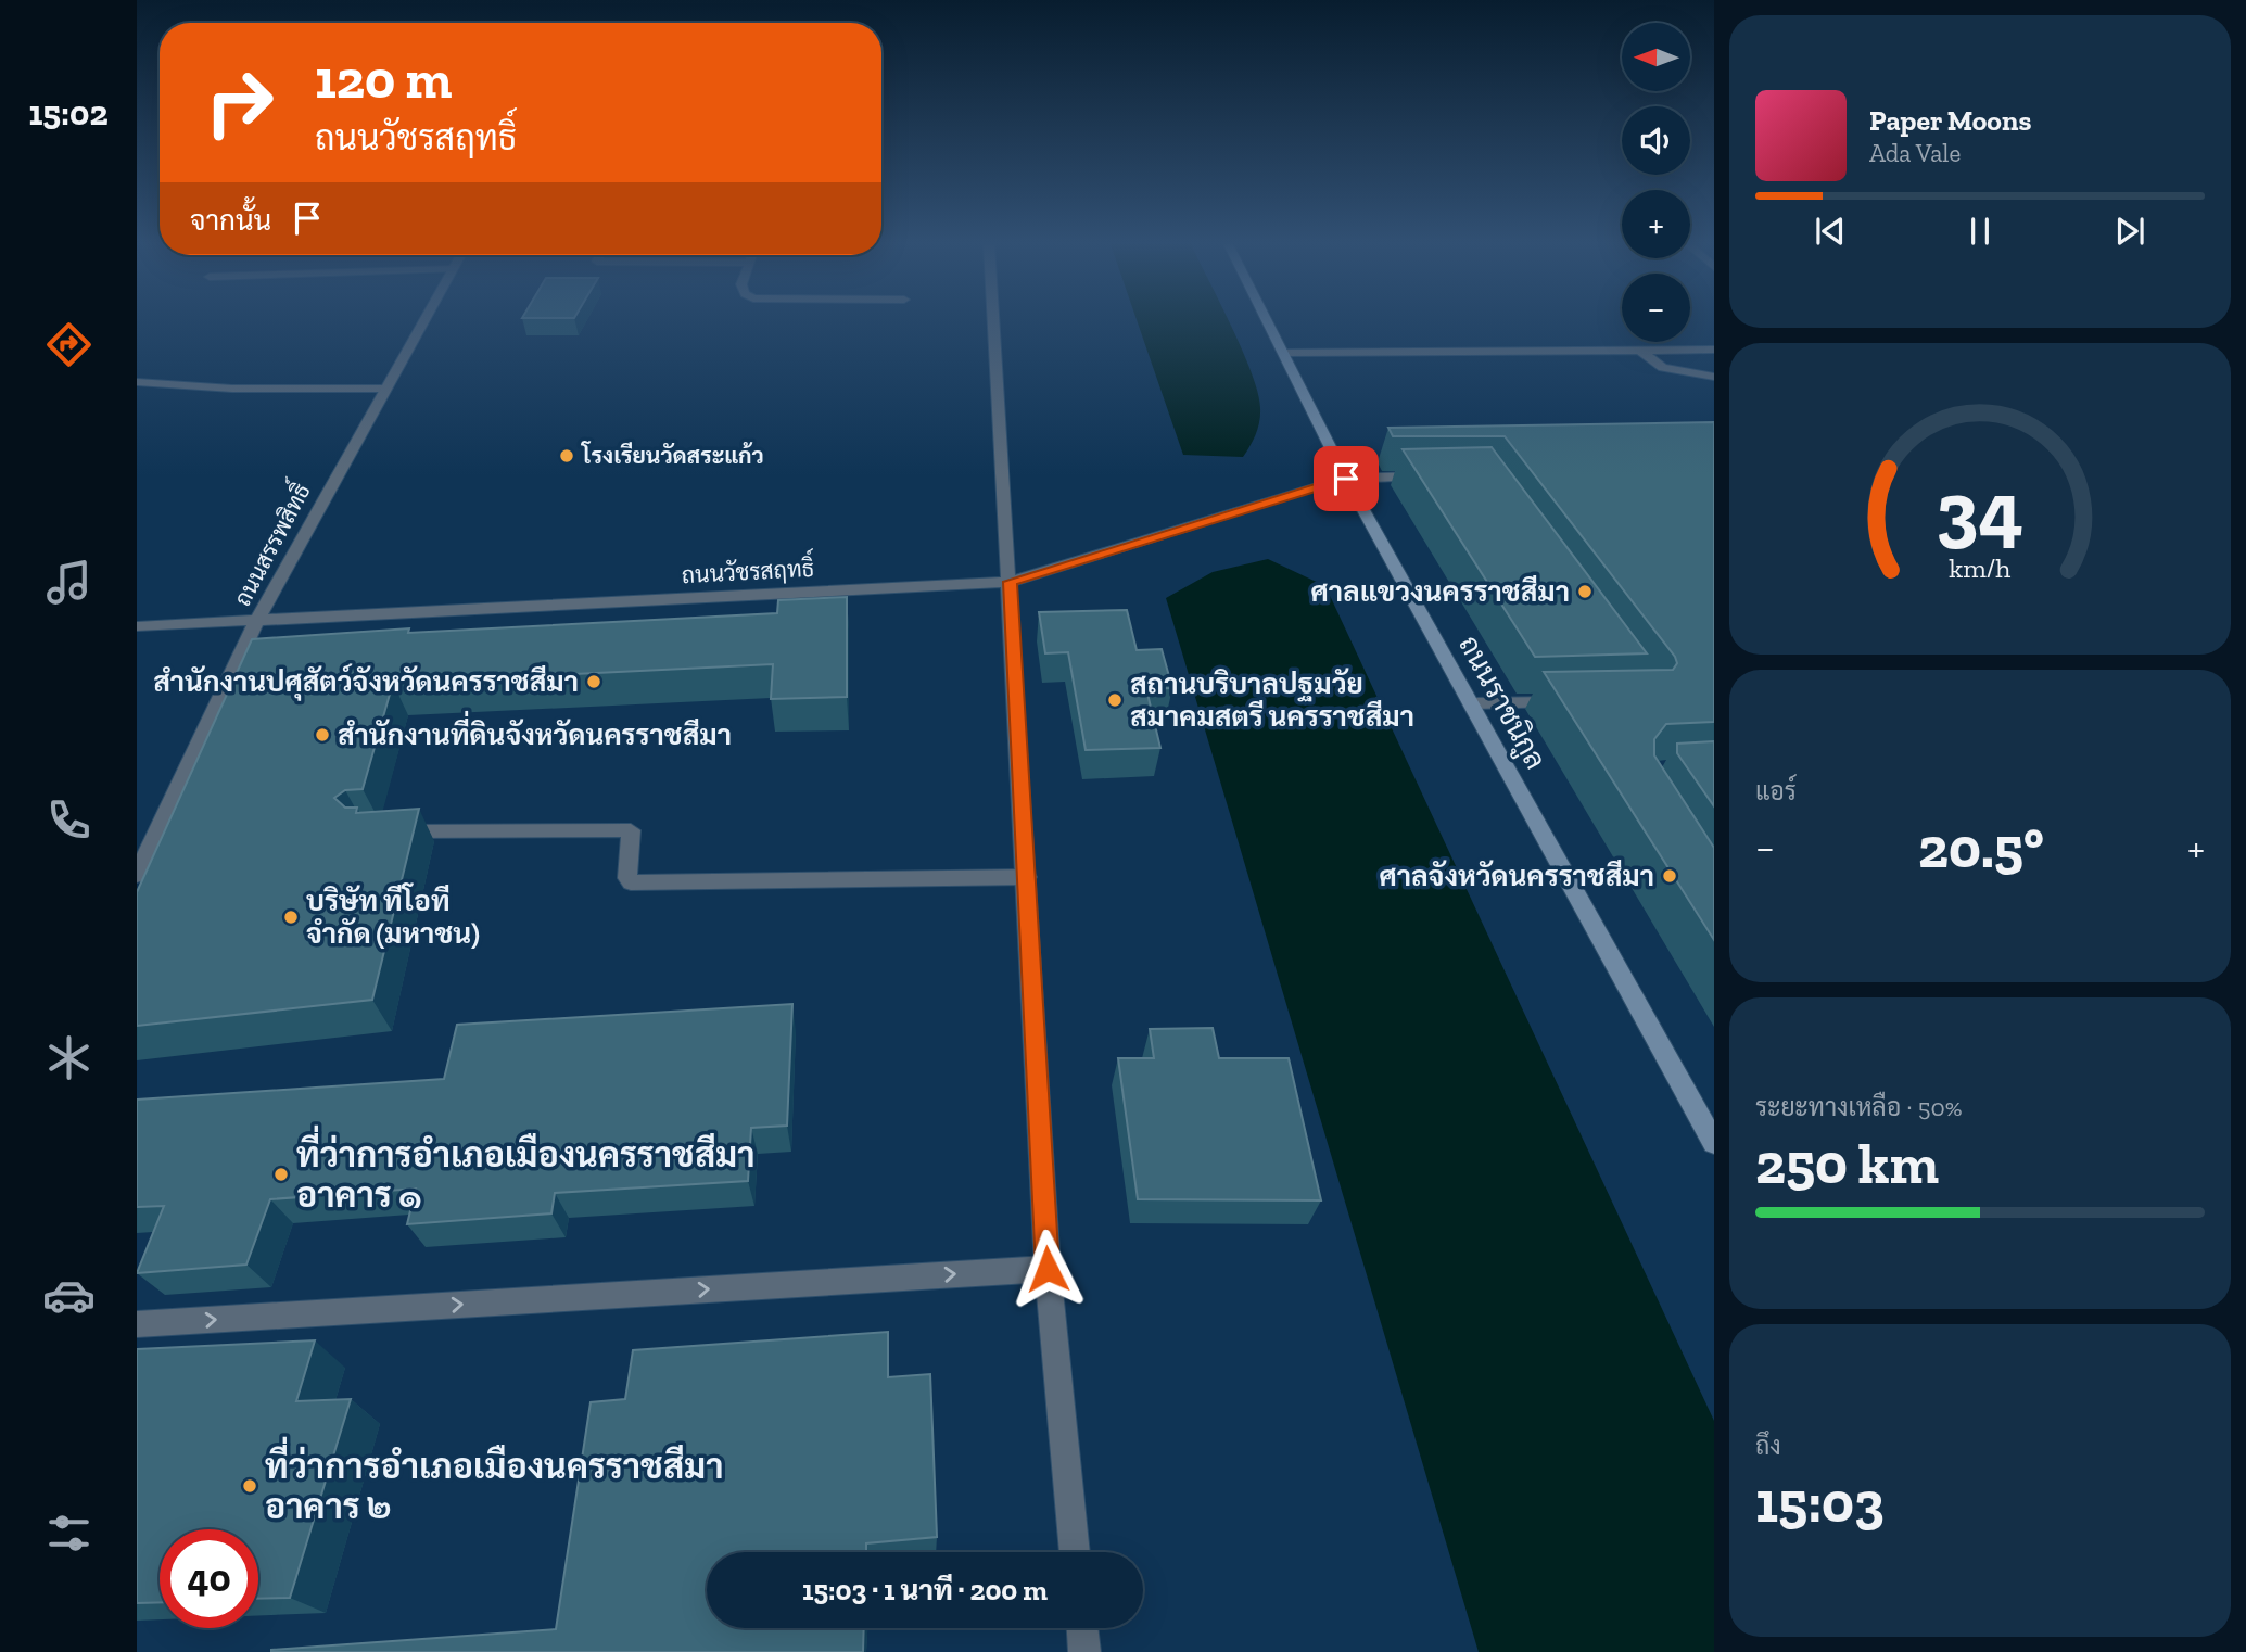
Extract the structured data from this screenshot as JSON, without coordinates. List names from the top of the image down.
{
  "streets": {
    "main road": ["ถนนราชนิกูล"],
    "street": ["ถนนสรรพสิทธิ์", "ถนนวัชรสฤทธิ์"]
  },
  "crossings": [
    ["ถนนสรรพสิทธิ์", "ถนนวัชรสฤทธิ์"],
    ["ถนนวัชรสฤทธิ์", "ถนนราชนิกูล"]
  ],
  "places": [
    "โรงเรียนวัดสระแก้ว",
    "ศาลแขวงนครราชสีมา",
    "สำนักงานปศุสัตว์จังหวัดนครราชสีมา",
    "สถานบริบาลปฐมวัย สมาคมสตรี นครราชสีมา",
    "สำนักงานที่ดินจังหวัดนครราชสีมา",
    "ศาลจังหวัดนครราชสีมา",
    "บริษัท ทีโอที จำกัด (มหาชน)",
    "ที่ว่าการอำเภอเมืองนครราชสีมา อาคาร ๑",
    "ที่ว่าการอำเภอเมืองนครราชสีมา อาคาร ๒"
  ],
  "north": "left",
  "page": {
    "tabs": "15:02",
    "map_buttons": ["+", "−"],
    "turn": ["120 m", "ถนนวัชรสฤทธิ์"],
    "song": ["Paper Moons", "Ada Vale"],
    "then": "จากนั้น",
    "tile": [
      "แอร์",
      ["ระยะทางเหลือ · 50%", "250 km"],
      ["ถึง", "15:03"]
    ],
    "heat": ["−", "20.5°", "+"],
    "limit": "40",
    "trip": "15:03 · 1 นาที · 200 m",
    "gauge": ["34", "km/h"]
  }
}
